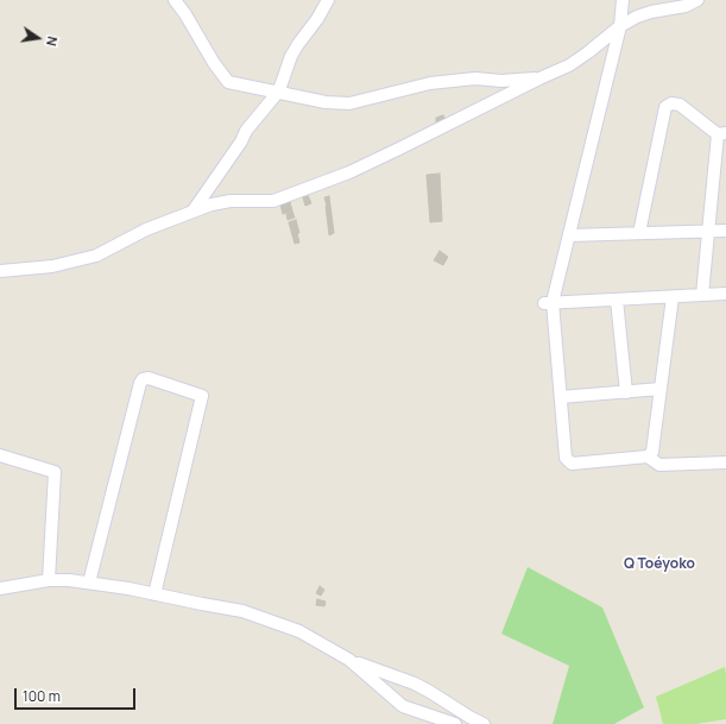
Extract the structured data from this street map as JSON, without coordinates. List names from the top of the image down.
{
  "districts": ["Q Toéyoko"],
  "scale_bar": "100 m",
  "north": "right"
}
